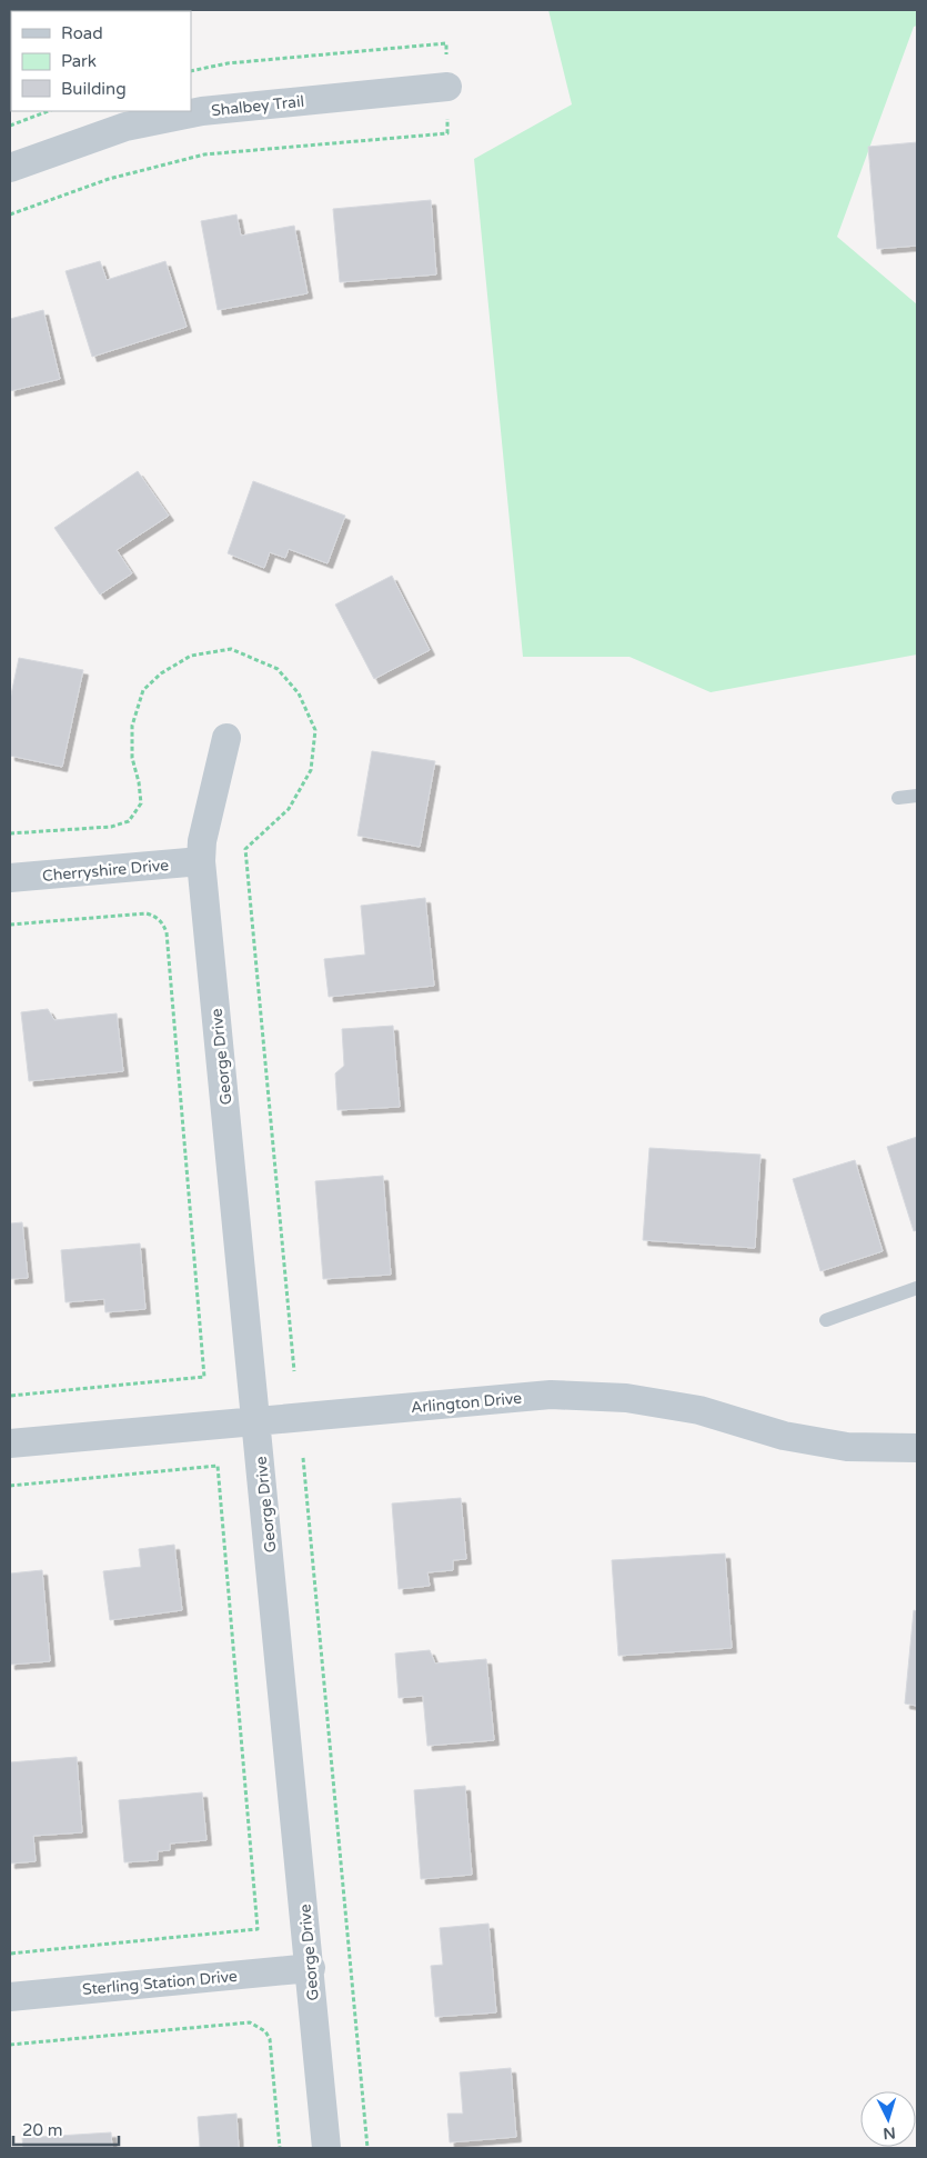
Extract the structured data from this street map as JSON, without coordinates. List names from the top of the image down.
{
  "streets": {
    "street": [
      "Shalbey Trail",
      "Cherryshire Drive",
      "George Drive",
      "Arlington Drive",
      "Sterling Station Drive"
    ]
  },
  "crossings": [
    ["Cherryshire Drive", "George Drive"],
    ["George Drive", "Arlington Drive"],
    ["George Drive", "Sterling Station Drive"]
  ],
  "legend": ["Road", "Park", "Building"],
  "scale_bar": "20 m",
  "north": "bottom"
}
